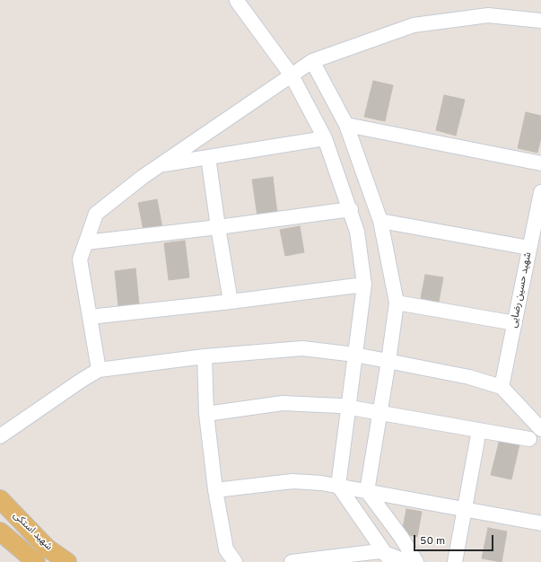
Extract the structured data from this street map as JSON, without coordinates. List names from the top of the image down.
{
  "streets": {
    "main road": ["شهید استکی"],
    "street": ["شهید حسین رضایی"]
  },
  "scale_bar": "50 m"
}
